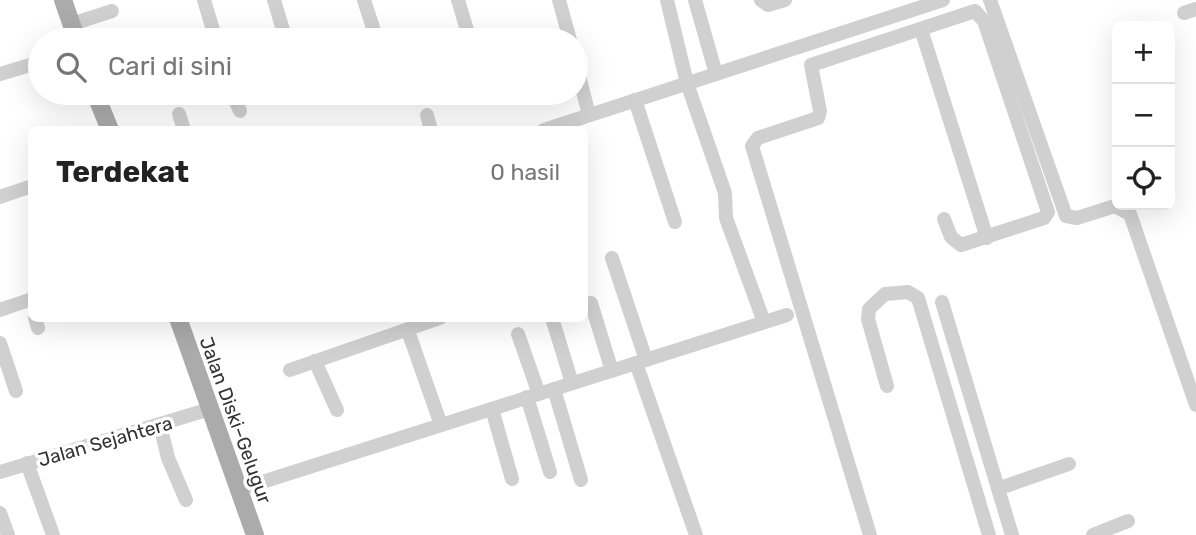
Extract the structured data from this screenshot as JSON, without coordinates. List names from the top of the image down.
{
  "streets": {
    "main road": ["Jalan Diski–Gelugur"],
    "street": ["Jalan Sejahtera"]
  },
  "crossings": [
    ["Jalan Diski–Gelugur", "Jalan Sejahtera"]
  ],
  "page": {
    "map_buttons": ["+", "−"],
    "search": "Cari di sini",
    "heading": ["Terdekat", "0 hasil"]
  }
}
